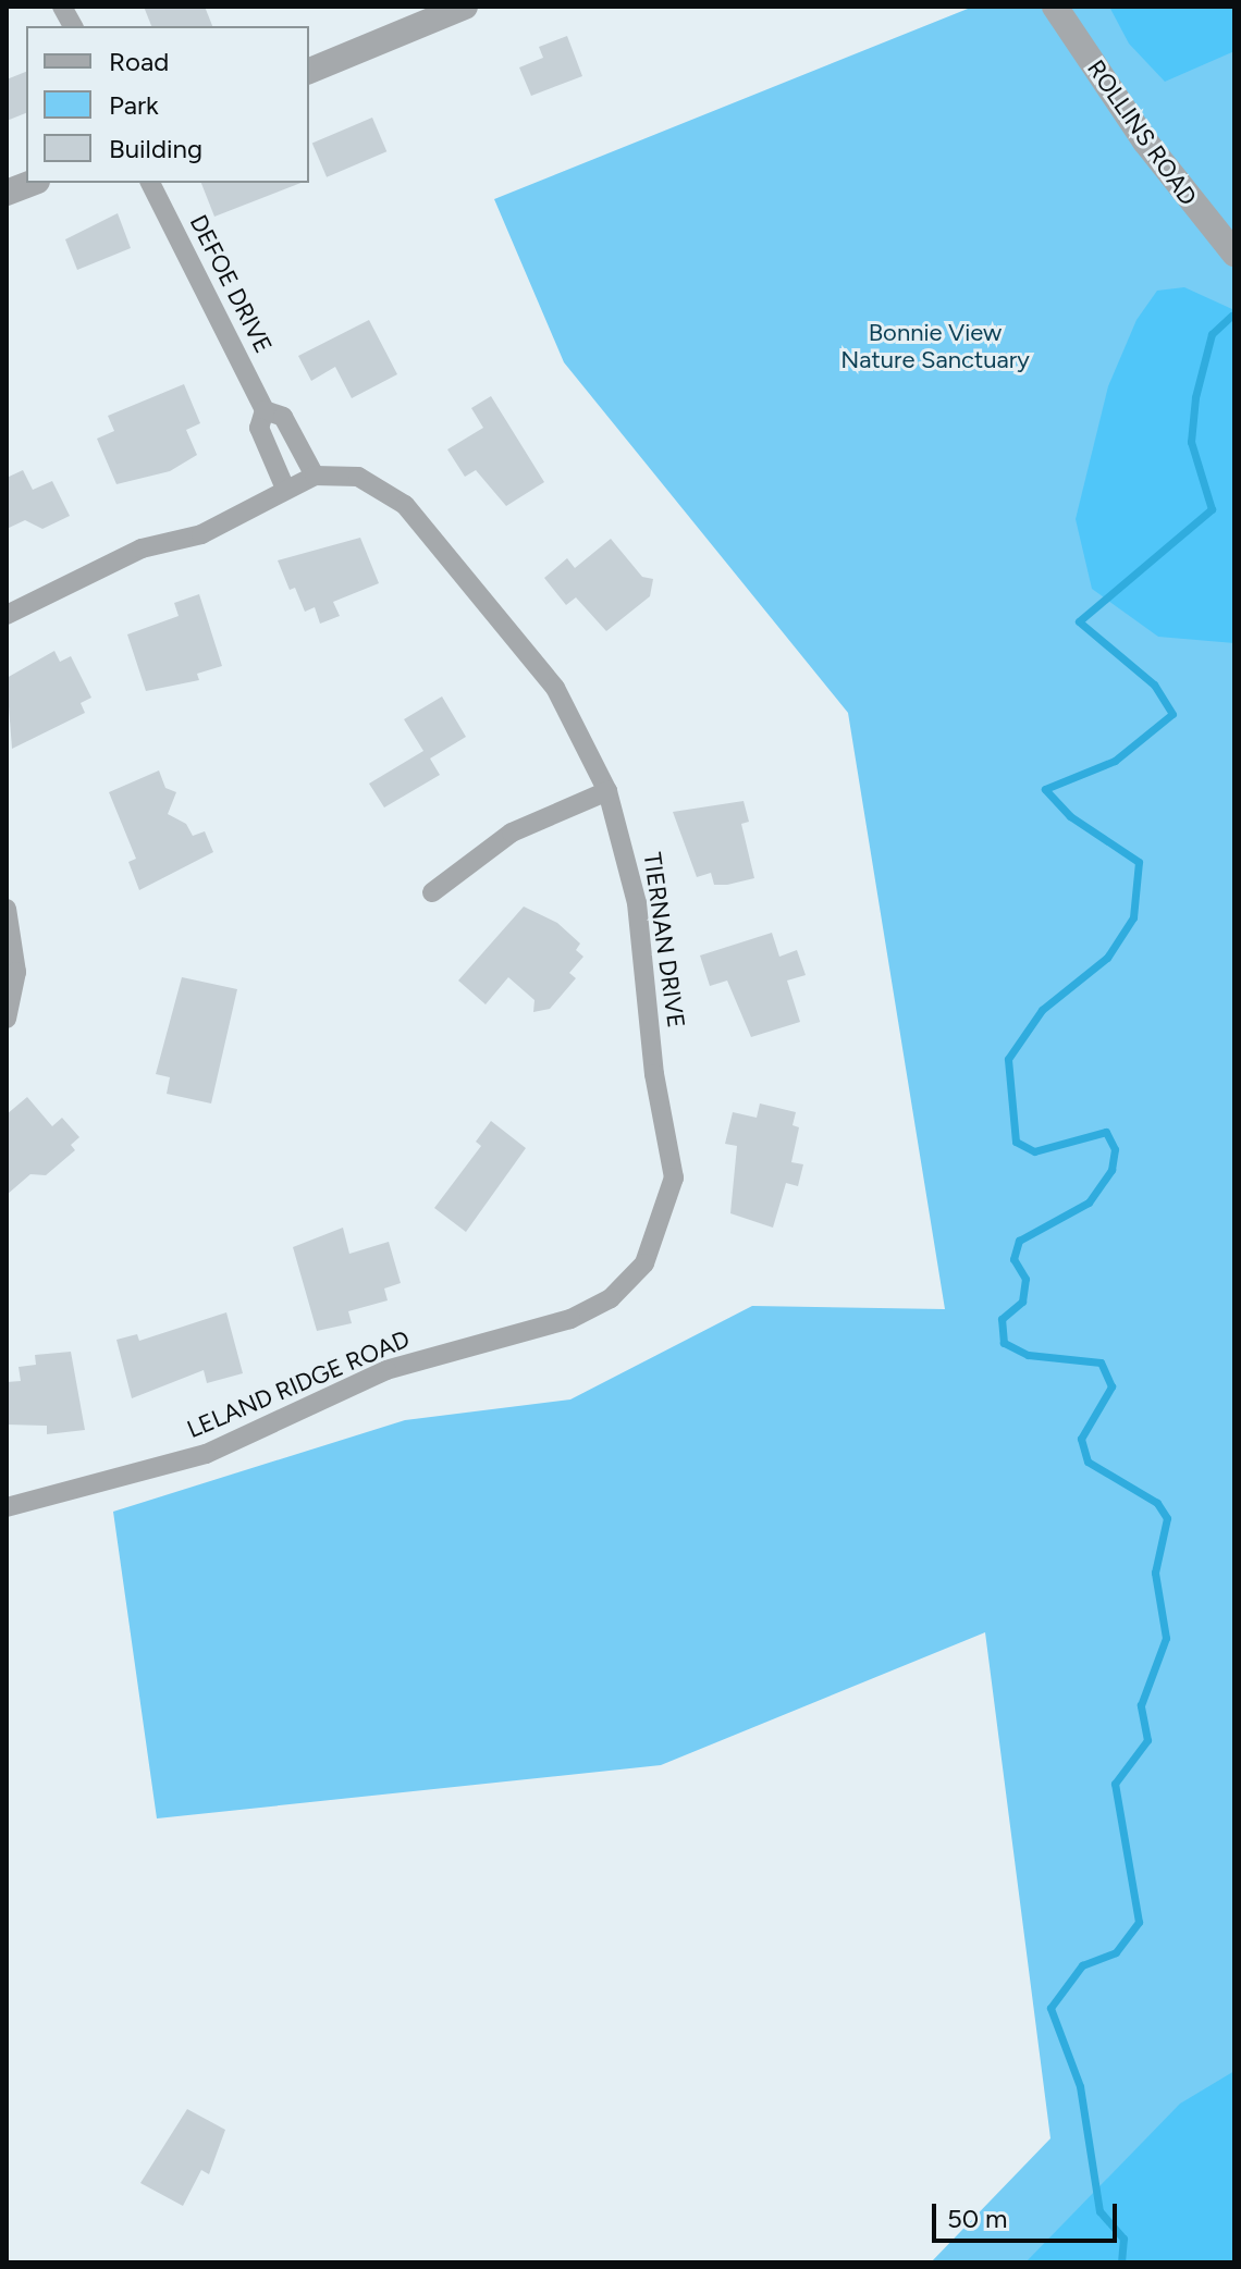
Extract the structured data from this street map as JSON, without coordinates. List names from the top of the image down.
{
  "streets": {
    "street": [
      "ROLLINS ROAD",
      "DEFOE DRIVE",
      "TIERNAN DRIVE",
      "LELAND RIDGE ROAD"
    ]
  },
  "crossings": [
    ["DEFOE DRIVE", "TIERNAN DRIVE"],
    ["TIERNAN DRIVE", "LELAND RIDGE ROAD"]
  ],
  "parks": ["Bonnie View Nature Sanctuary"],
  "legend": ["Road", "Park", "Building"],
  "scale_bar": "50 m"
}
